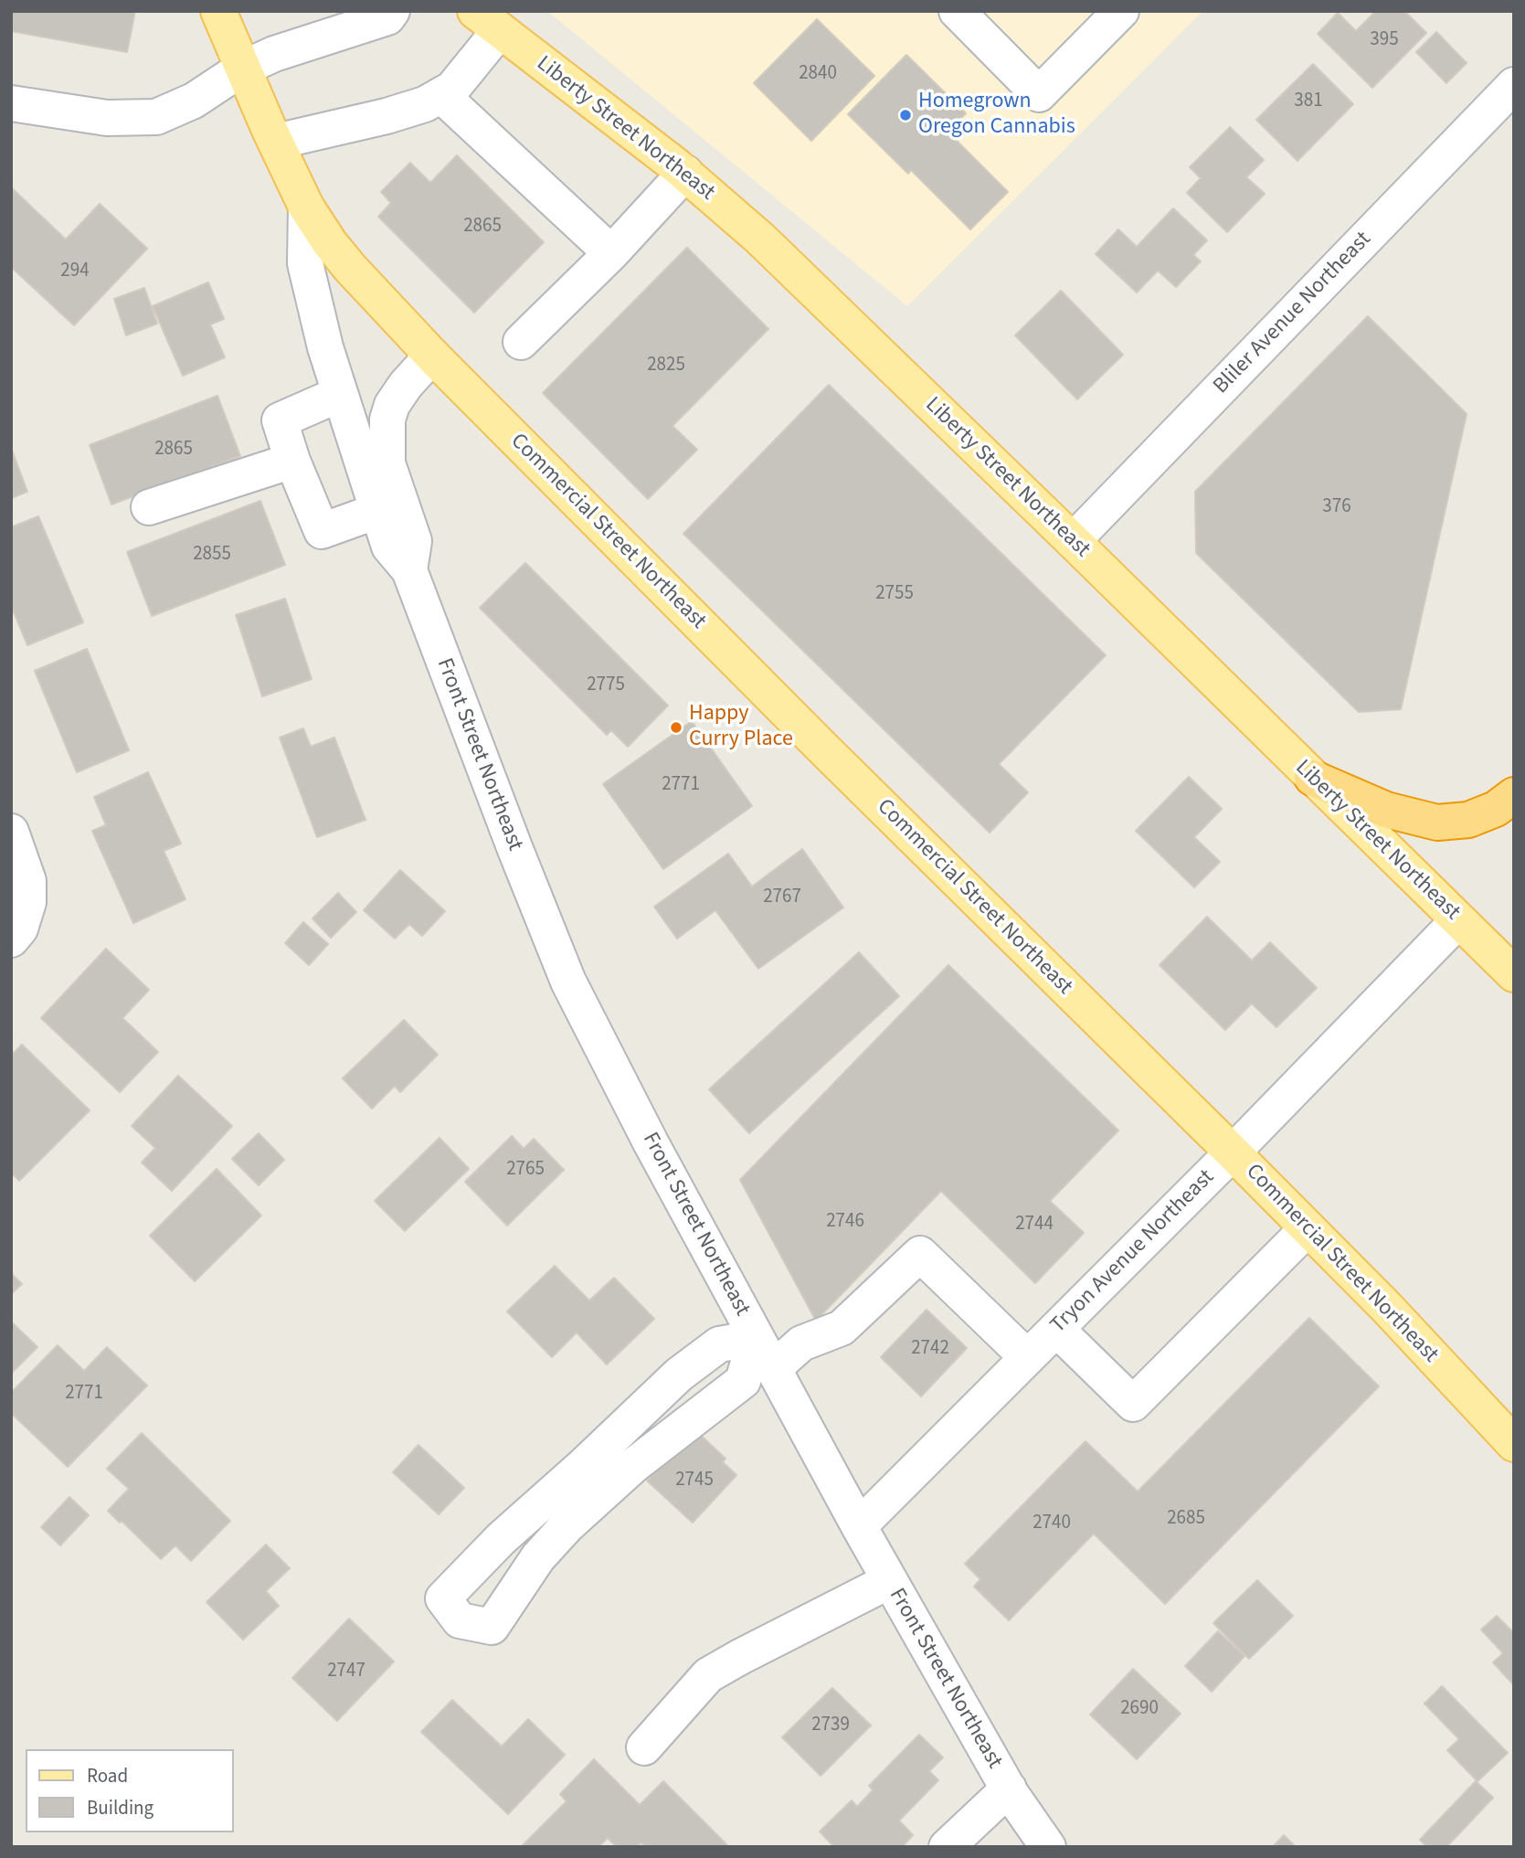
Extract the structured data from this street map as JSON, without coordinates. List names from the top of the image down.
{
  "streets": {
    "main road": ["Liberty Street Northeast", "Commercial Street Northeast", "Front Street Northeast"],
    "street": ["Bliler Avenue Northeast", "Tryon Avenue Northeast"]
  },
  "crossings": [
    ["Liberty Street Northeast", "Bliler Avenue Northeast"],
    ["Liberty Street Northeast", "Tryon Avenue Northeast"],
    ["Commercial Street Northeast", "Front Street Northeast"],
    ["Commercial Street Northeast", "Tryon Avenue Northeast"],
    ["Front Street Northeast", "Tryon Avenue Northeast"]
  ],
  "places": ["Homegrown Oregon Cannabis", "Happy Curry Place"],
  "house_numbers": [
    "395",
    "2840",
    "381",
    "2865",
    "294",
    "2825",
    "2865",
    "376",
    "2855",
    "2755",
    "2775",
    "2771",
    "2767",
    "2765",
    "2746",
    "2744",
    "2742",
    "2771",
    "2745",
    "2685",
    "2740",
    "2747",
    "2690",
    "2739"
  ],
  "legend": ["Road", "Building"]
}
